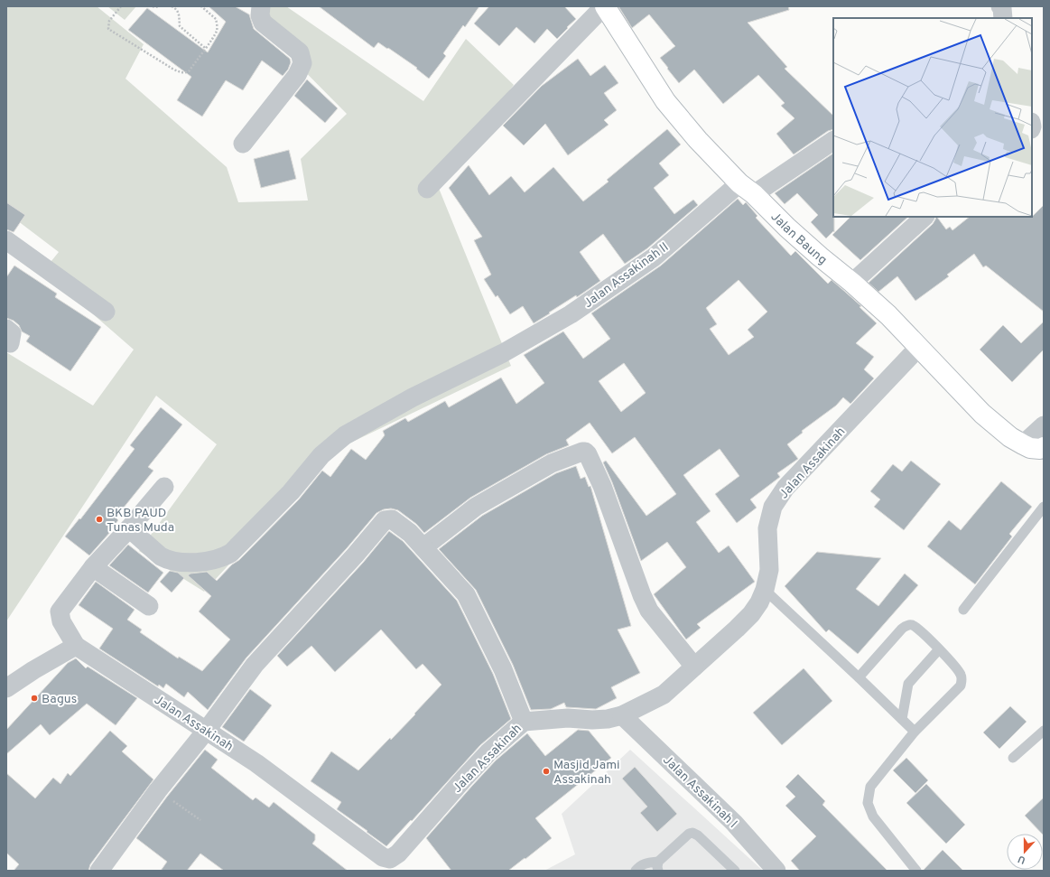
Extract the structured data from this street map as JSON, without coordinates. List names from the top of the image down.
{
  "streets": {
    "street": [
      "Jalan Baung",
      "Jalan Assakinah II",
      "Jalan Assakinah",
      "Jalan Assakinah I"
    ]
  },
  "crossings": [
    ["Jalan Baung", "Jalan Assakinah II"],
    ["Jalan Baung", "Jalan Assakinah"],
    ["Jalan Assakinah", "Jalan Assakinah I"]
  ],
  "places": ["BKB PAUD Tunas Muda", "Bagus", "Masjid Jami Assakinah"],
  "north": "bottom"
}
